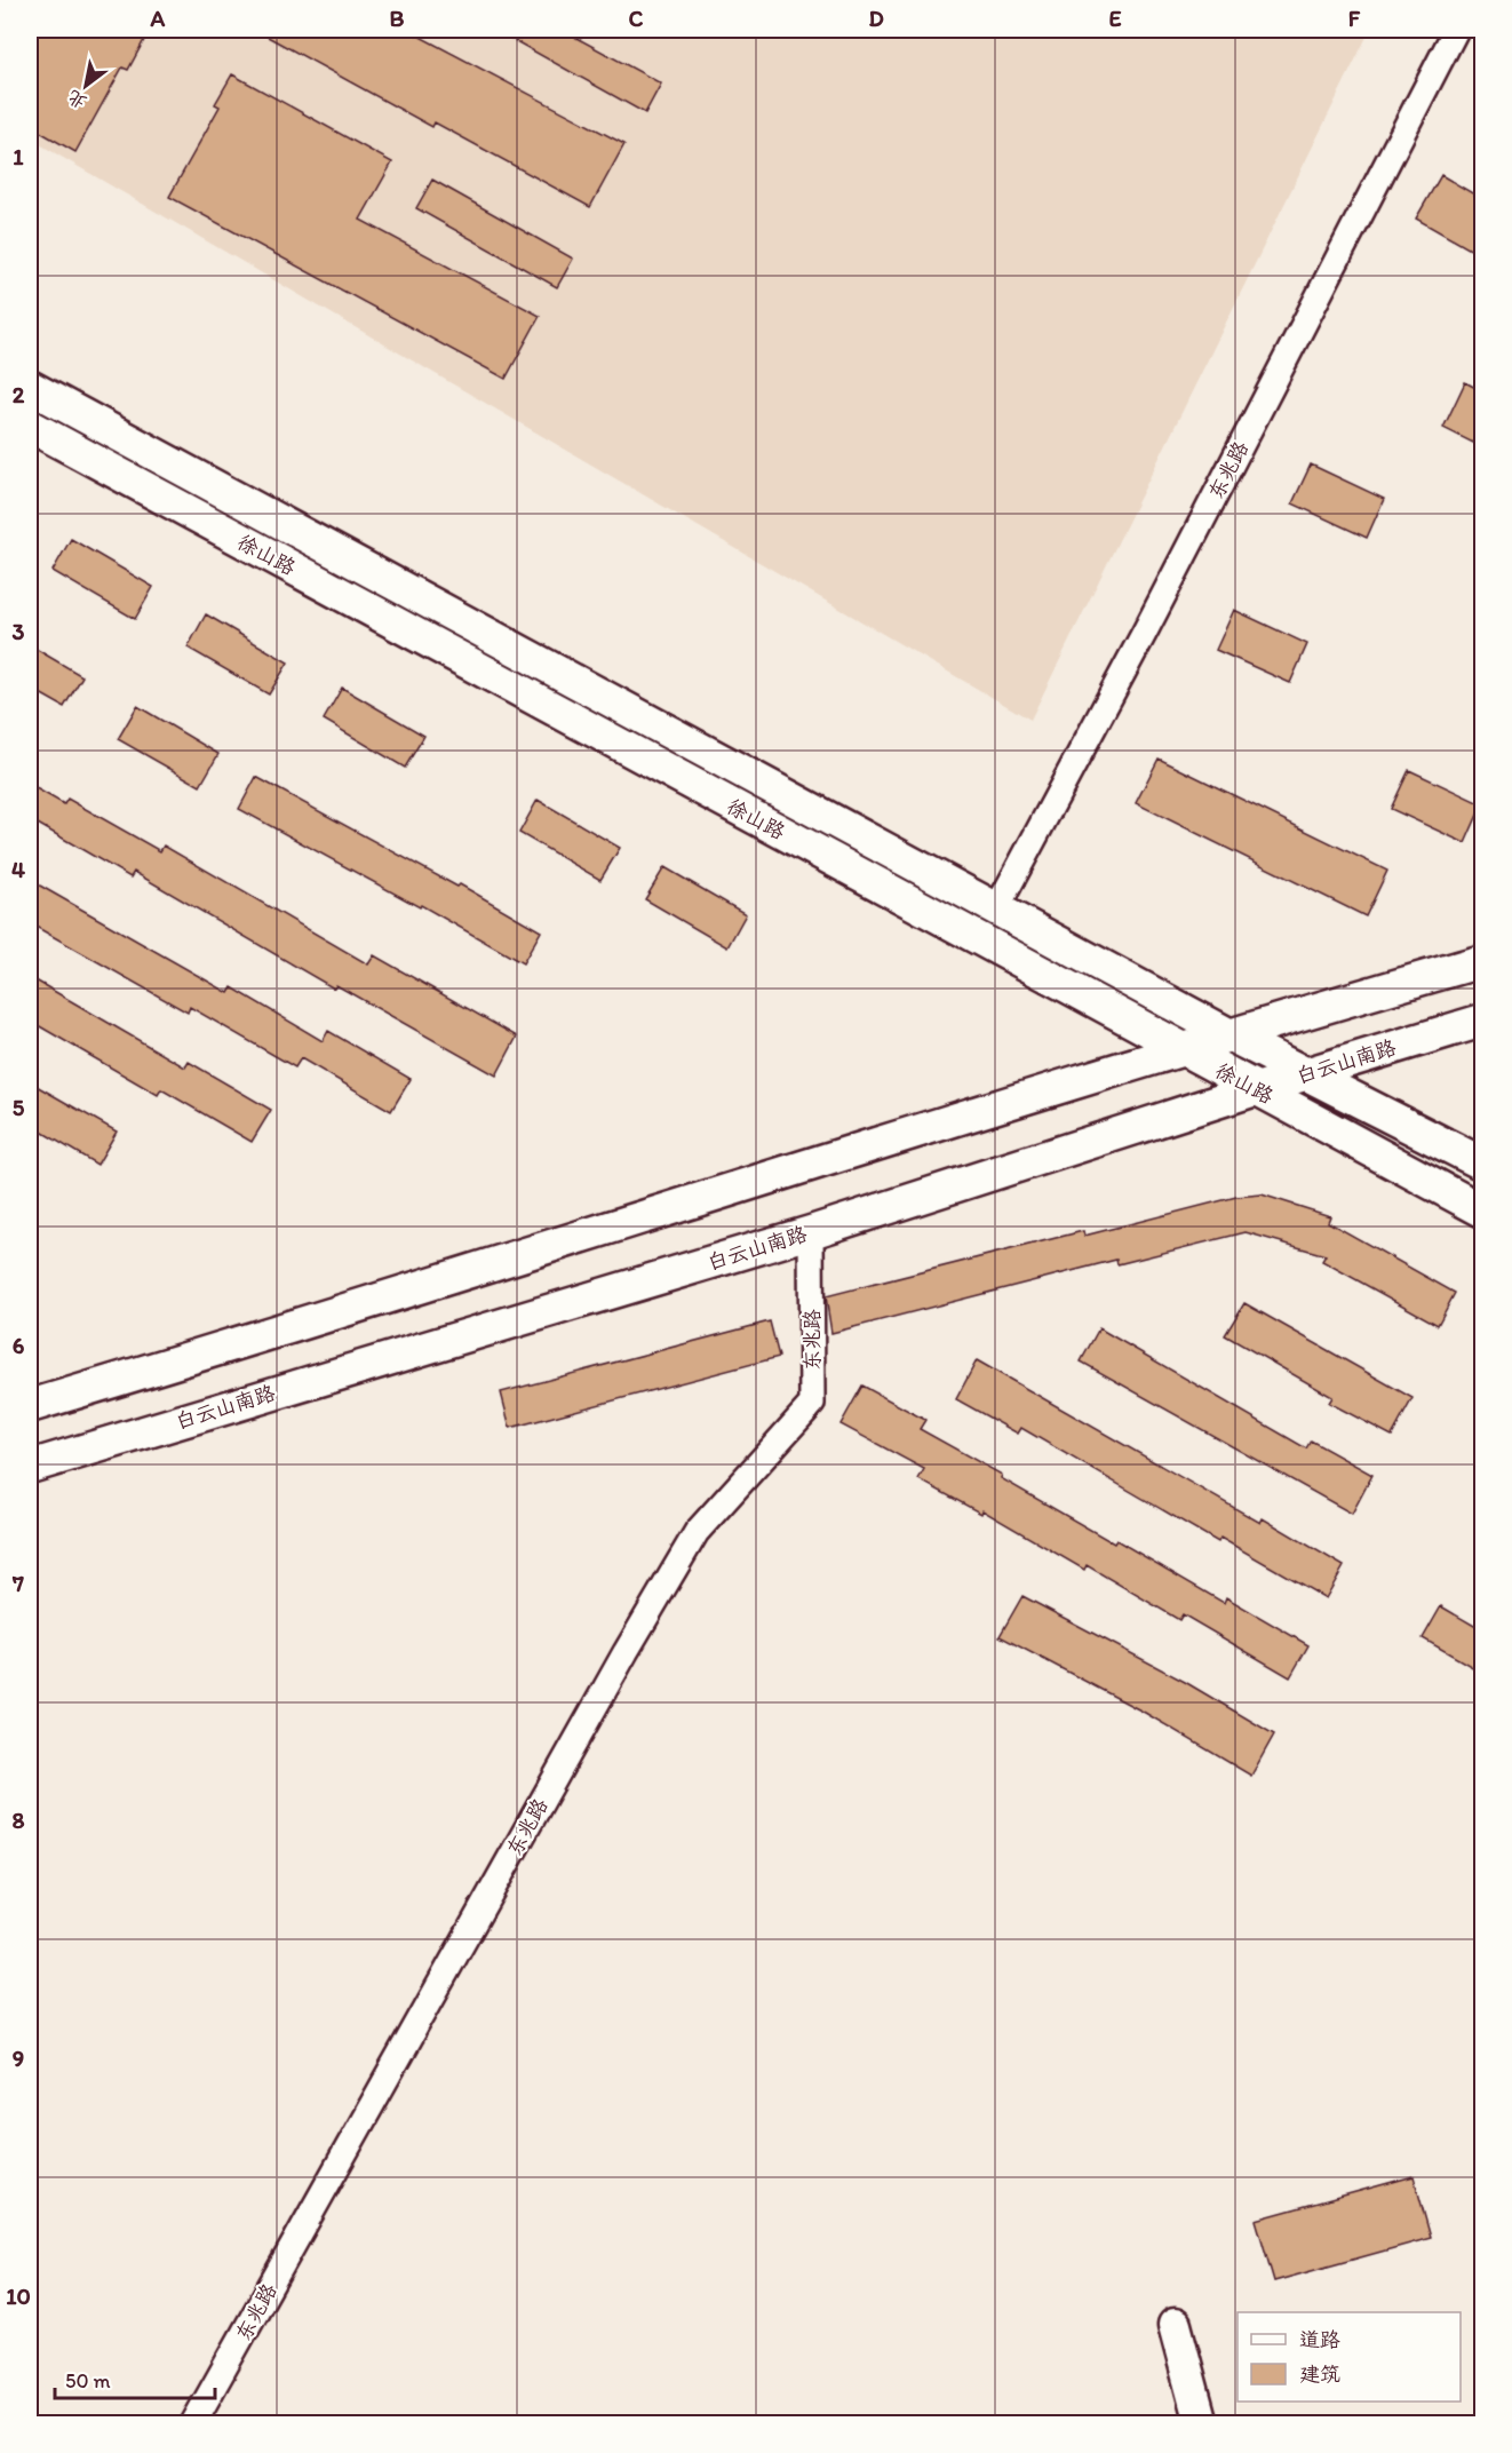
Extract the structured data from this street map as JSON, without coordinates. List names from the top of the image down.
{
  "streets": {
    "main road": ["徐山路", "白云山南路"],
    "street": ["东兆路"]
  },
  "crossings": [
    ["东兆路", "徐山路"],
    ["东兆路", "白云山南路"],
    ["徐山路", "白云山南路"]
  ],
  "legend": ["道路", "建筑"],
  "scale_bar": "50 m",
  "north": "bottom left",
  "grid": {
    "columns": [
      "A",
      "B",
      "C",
      "D",
      "E",
      "F"
    ],
    "rows": [
      "1",
      "2",
      "3",
      "4",
      "5",
      "6",
      "7",
      "8",
      "9",
      "10"
    ]
  }
}
